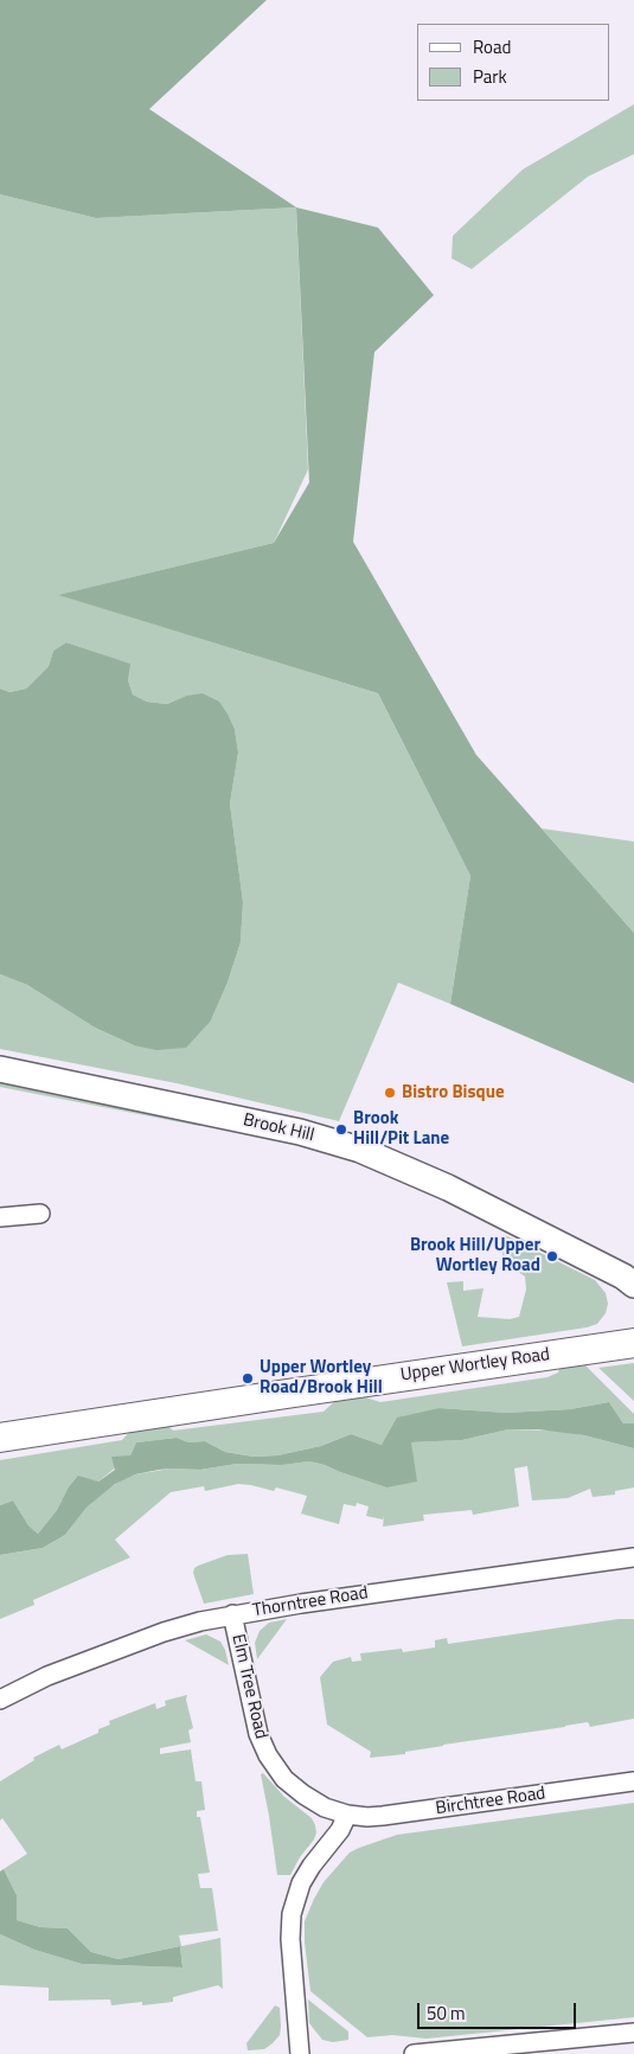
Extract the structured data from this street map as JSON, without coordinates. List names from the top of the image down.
{
  "streets": {
    "main road": ["Brook Hill", "Upper Wortley Road"],
    "street": ["Thorntree Road", "Elm Tree Road", "Birchtree Road"]
  },
  "crossings": [
    ["Thorntree Road", "Elm Tree Road"],
    ["Elm Tree Road", "Birchtree Road"]
  ],
  "places": [
    "Bistro Bisque",
    "Brook Hill/Pit Lane",
    "Brook Hill/Upper Wortley Road",
    "Upper Wortley Road/Brook Hill"
  ],
  "legend": ["Road", "Park"],
  "scale_bar": "50 m"
}
